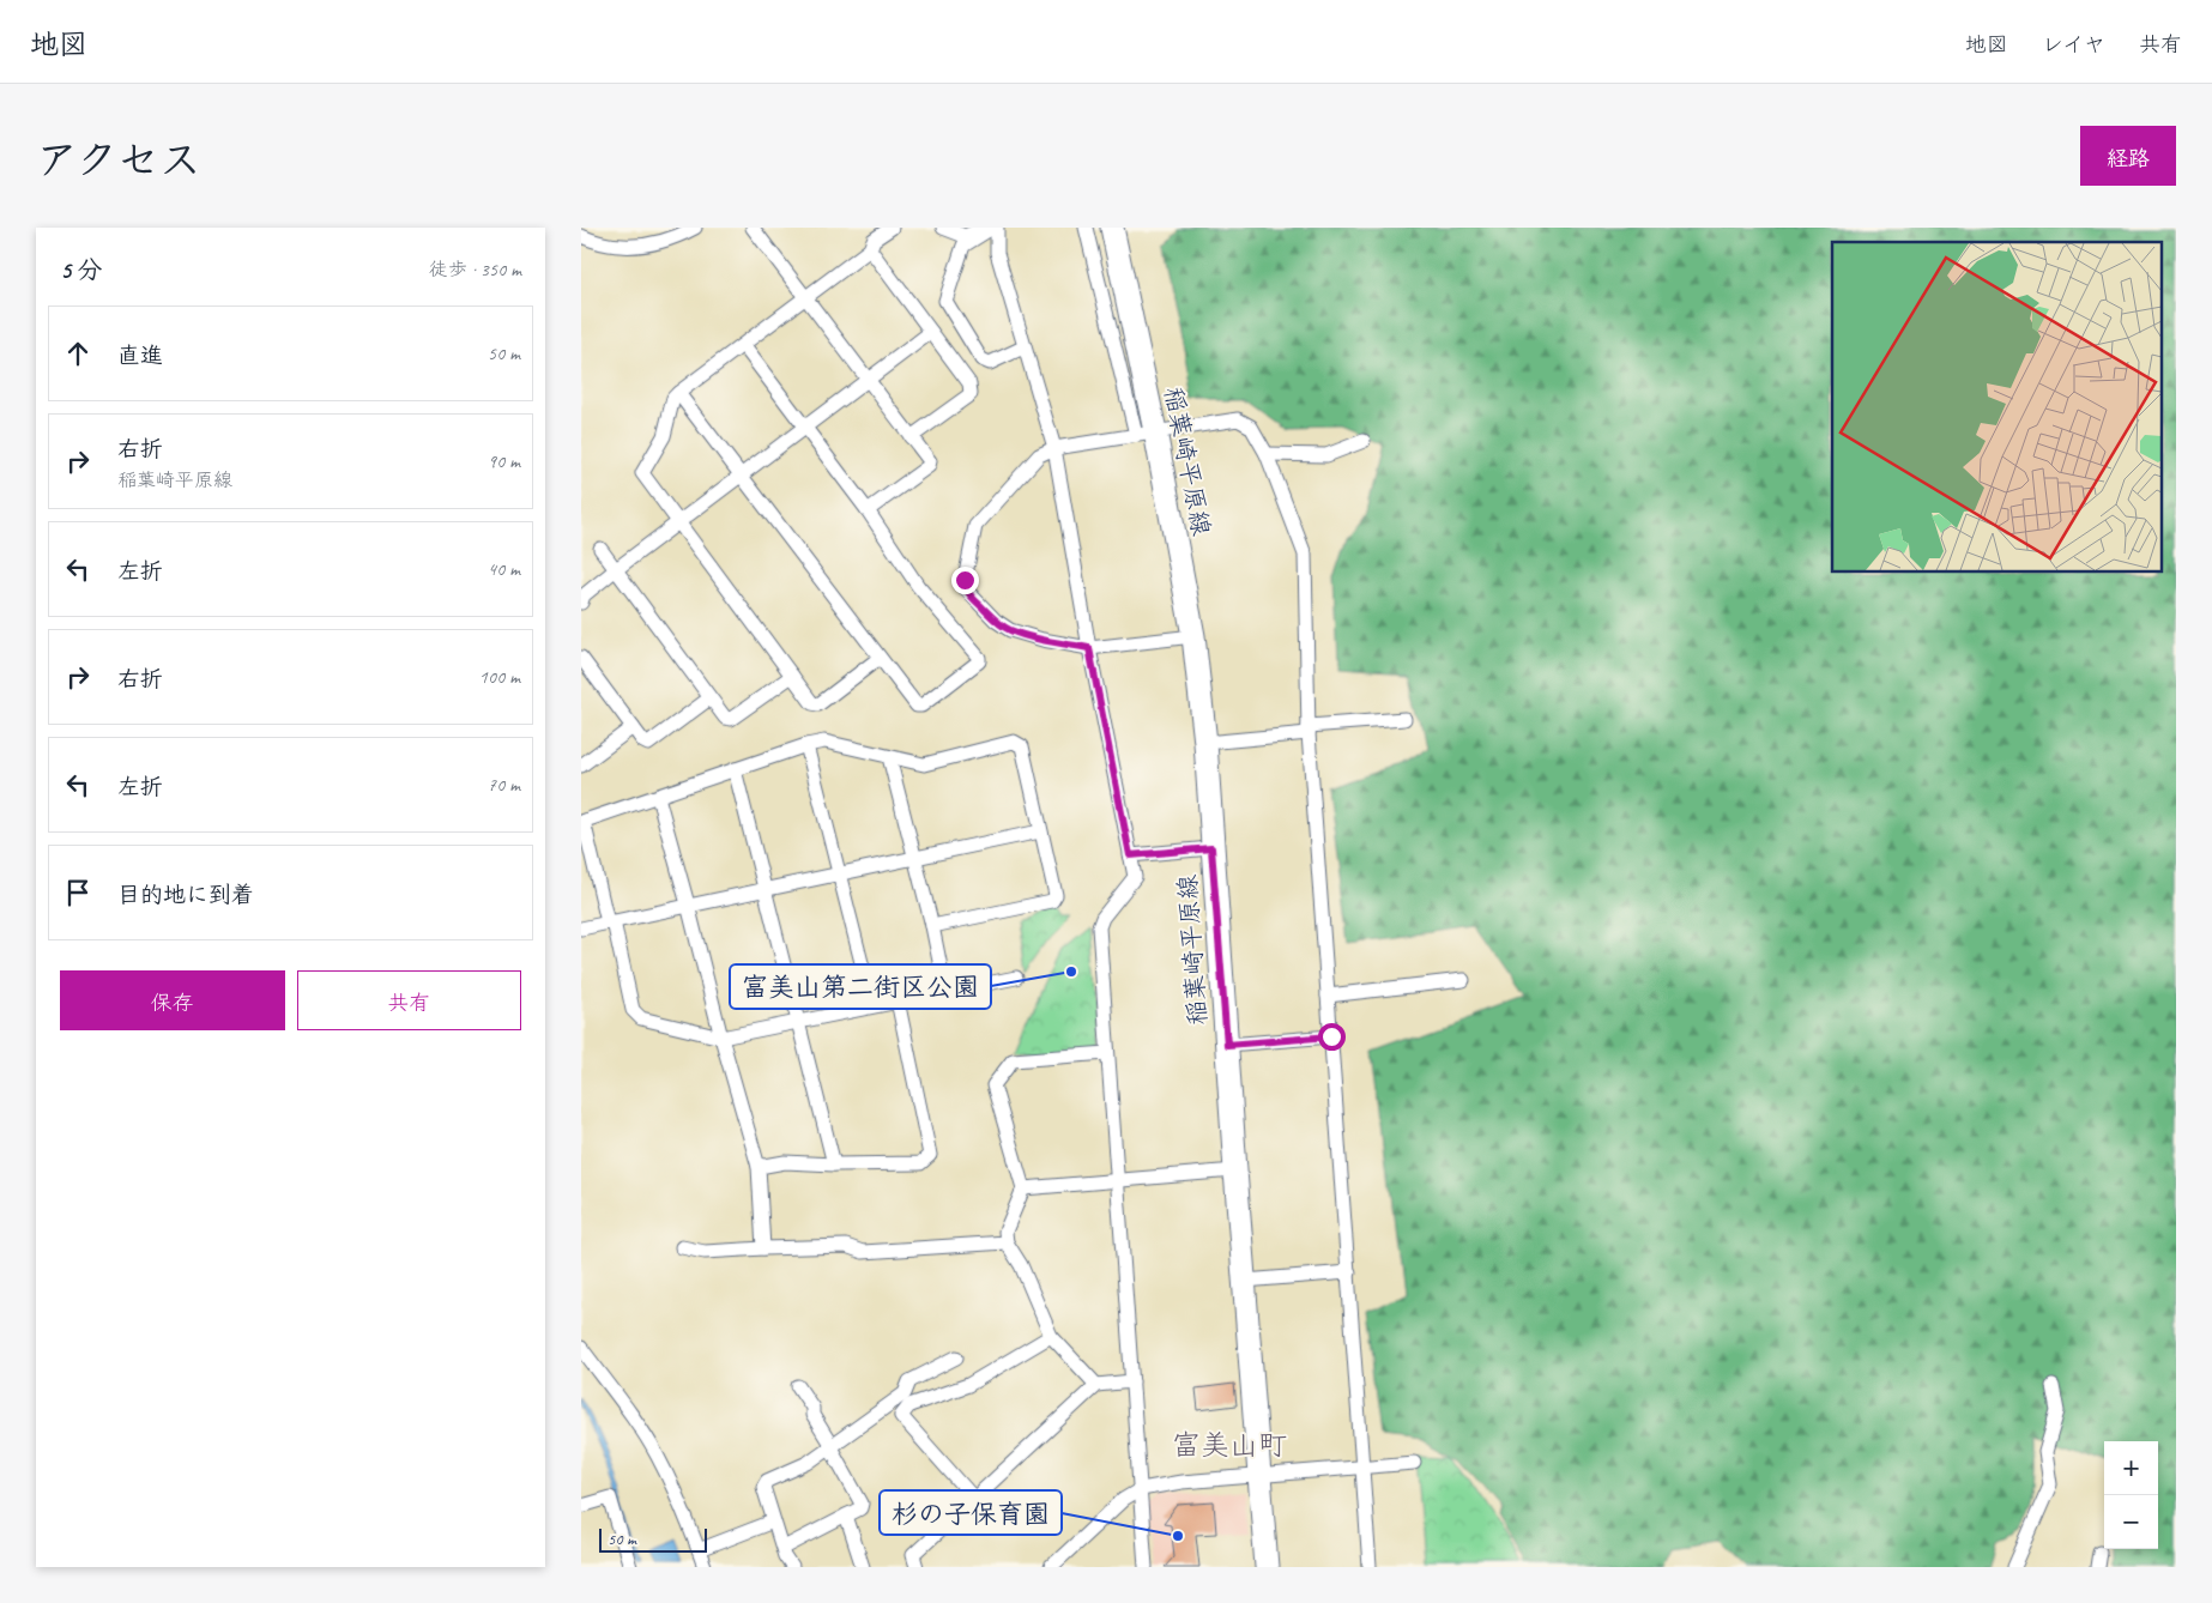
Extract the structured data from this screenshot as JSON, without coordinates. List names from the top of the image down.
{
  "streets": {
    "main road": ["稲葉崎平原線"]
  },
  "districts": ["富美山町"],
  "places": ["富美山第二街区公園", "杉の子保育園"],
  "scale_bar": "50 m",
  "page": {
    "header": "地図",
    "nav": ["地図", "レイヤ", "共有"],
    "title": "アクセス",
    "buttons": [
      "経路",
      ["保存", "共有"]
    ],
    "heading": ["5 分", "徒歩 · 350 m"],
    "list": [
      ["直進", "50 m"],
      ["右折", "稲葉崎平原線", "90 m"],
      ["左折", "40 m"],
      ["右折", "100 m"],
      ["左折", "70 m"],
      "目的地に到着"
    ],
    "map_buttons": ["+", "−"],
    "scale": "50 m"
  }
}
